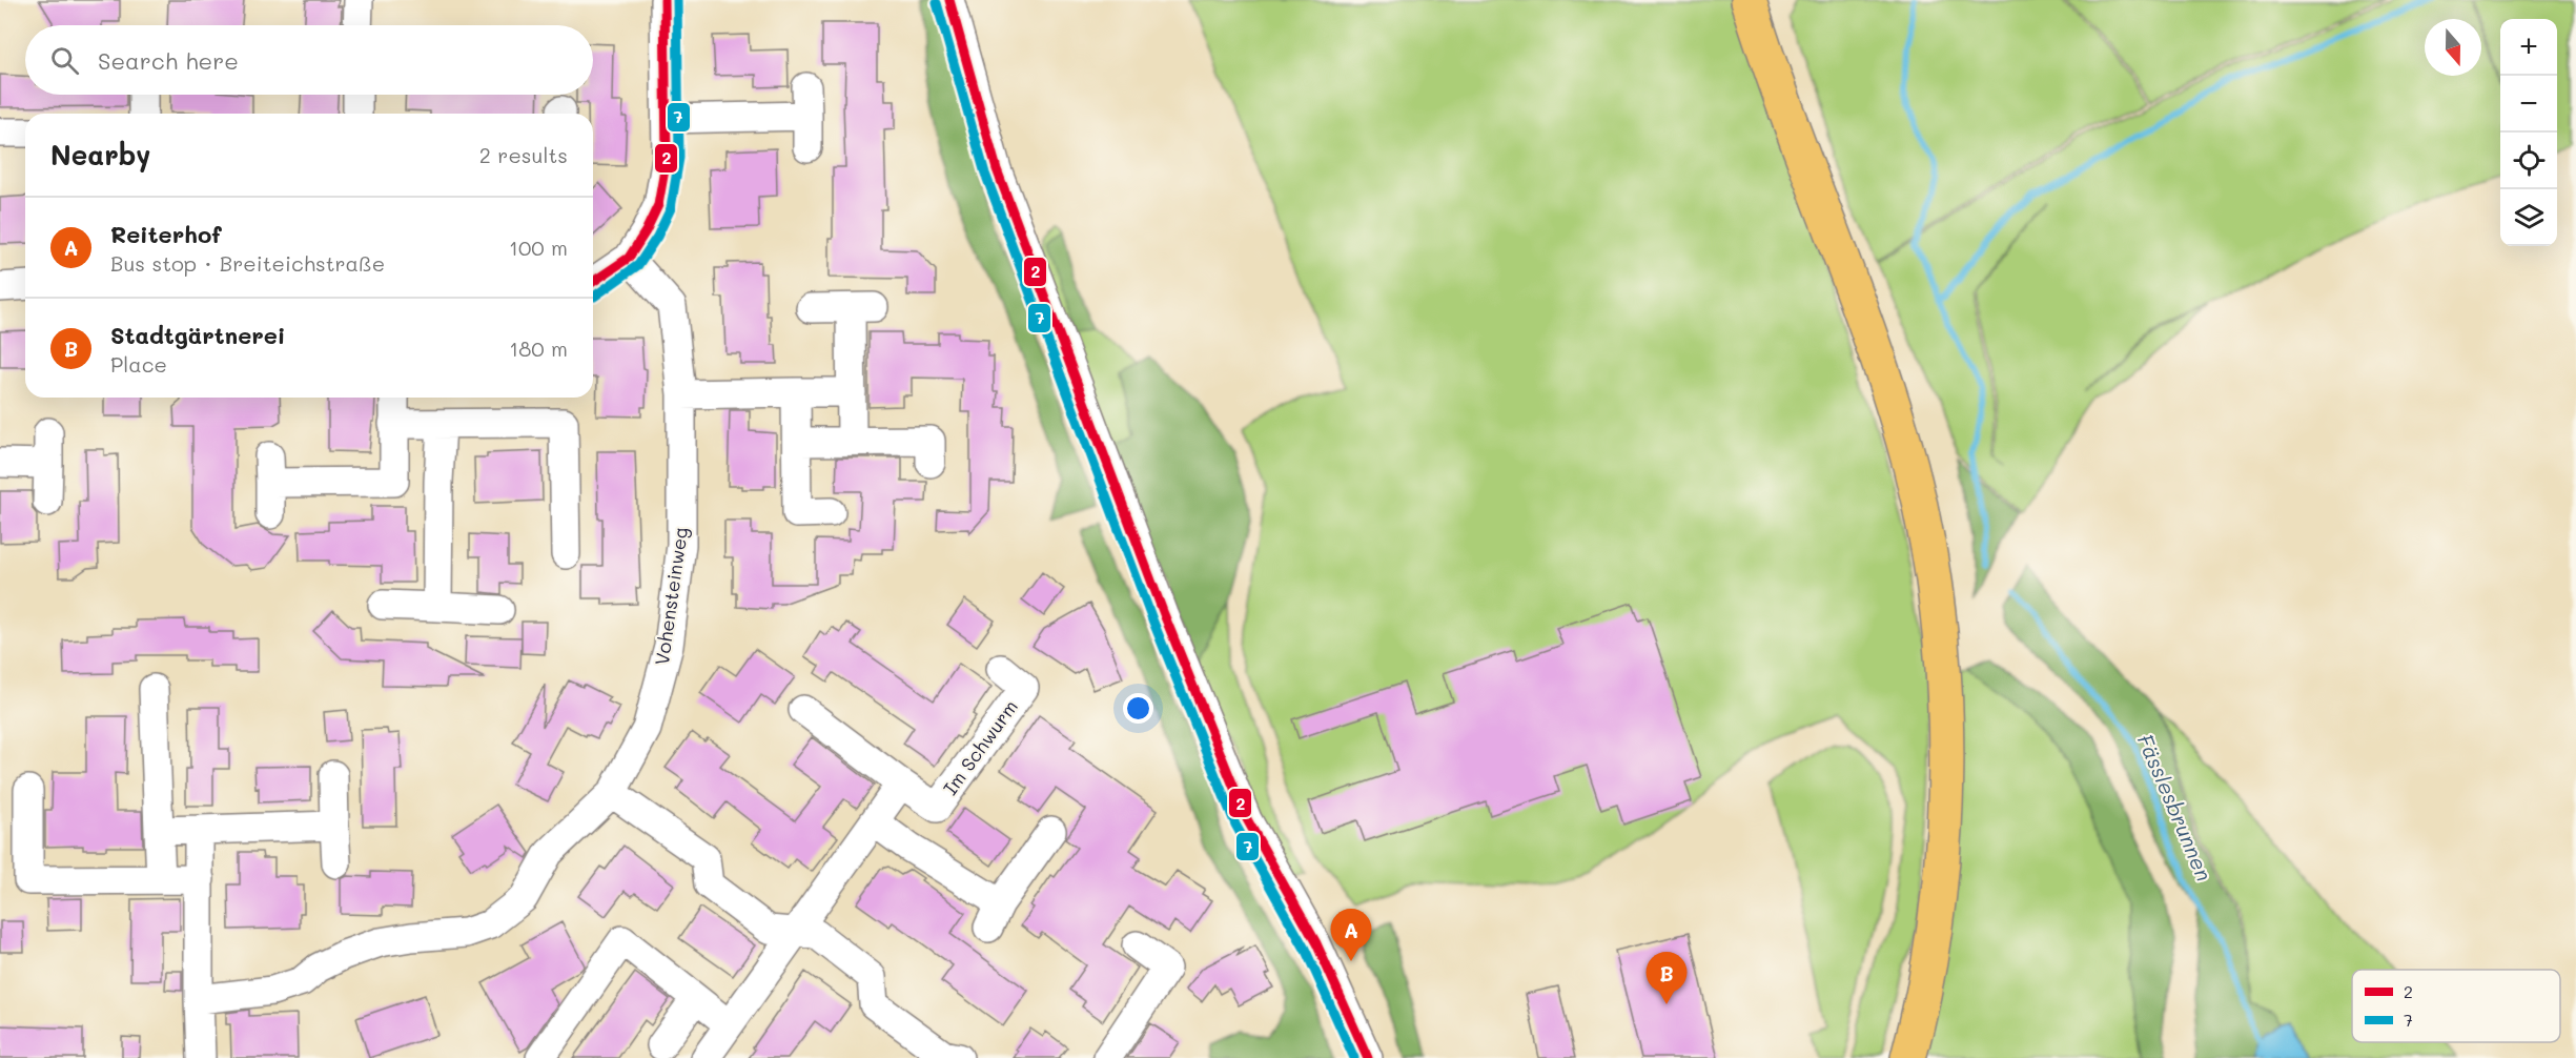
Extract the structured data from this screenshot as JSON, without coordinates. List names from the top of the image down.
{
  "streets": {
    "street": ["Vohensteinweg", "Im Schwurm"]
  },
  "water": ["Fässlesbrunnen"],
  "lines": ["transit line 2", "transit line 7"],
  "legend": ["2", "7"],
  "north": "bottom",
  "page": {
    "map_buttons": ["+", "−"],
    "search": "Search here",
    "heading": ["Nearby", "2 results"],
    "list": [
      {
        "mark": "A",
        "name": "Reiterhof",
        "note": "Bus stop · Breiteichstraße",
        "value": "100 m"
      },
      {
        "mark": "B",
        "name": "Stadtgärtnerei",
        "note": "Place",
        "value": "180 m"
      }
    ],
    "pins": ["A", "B"]
  }
}
